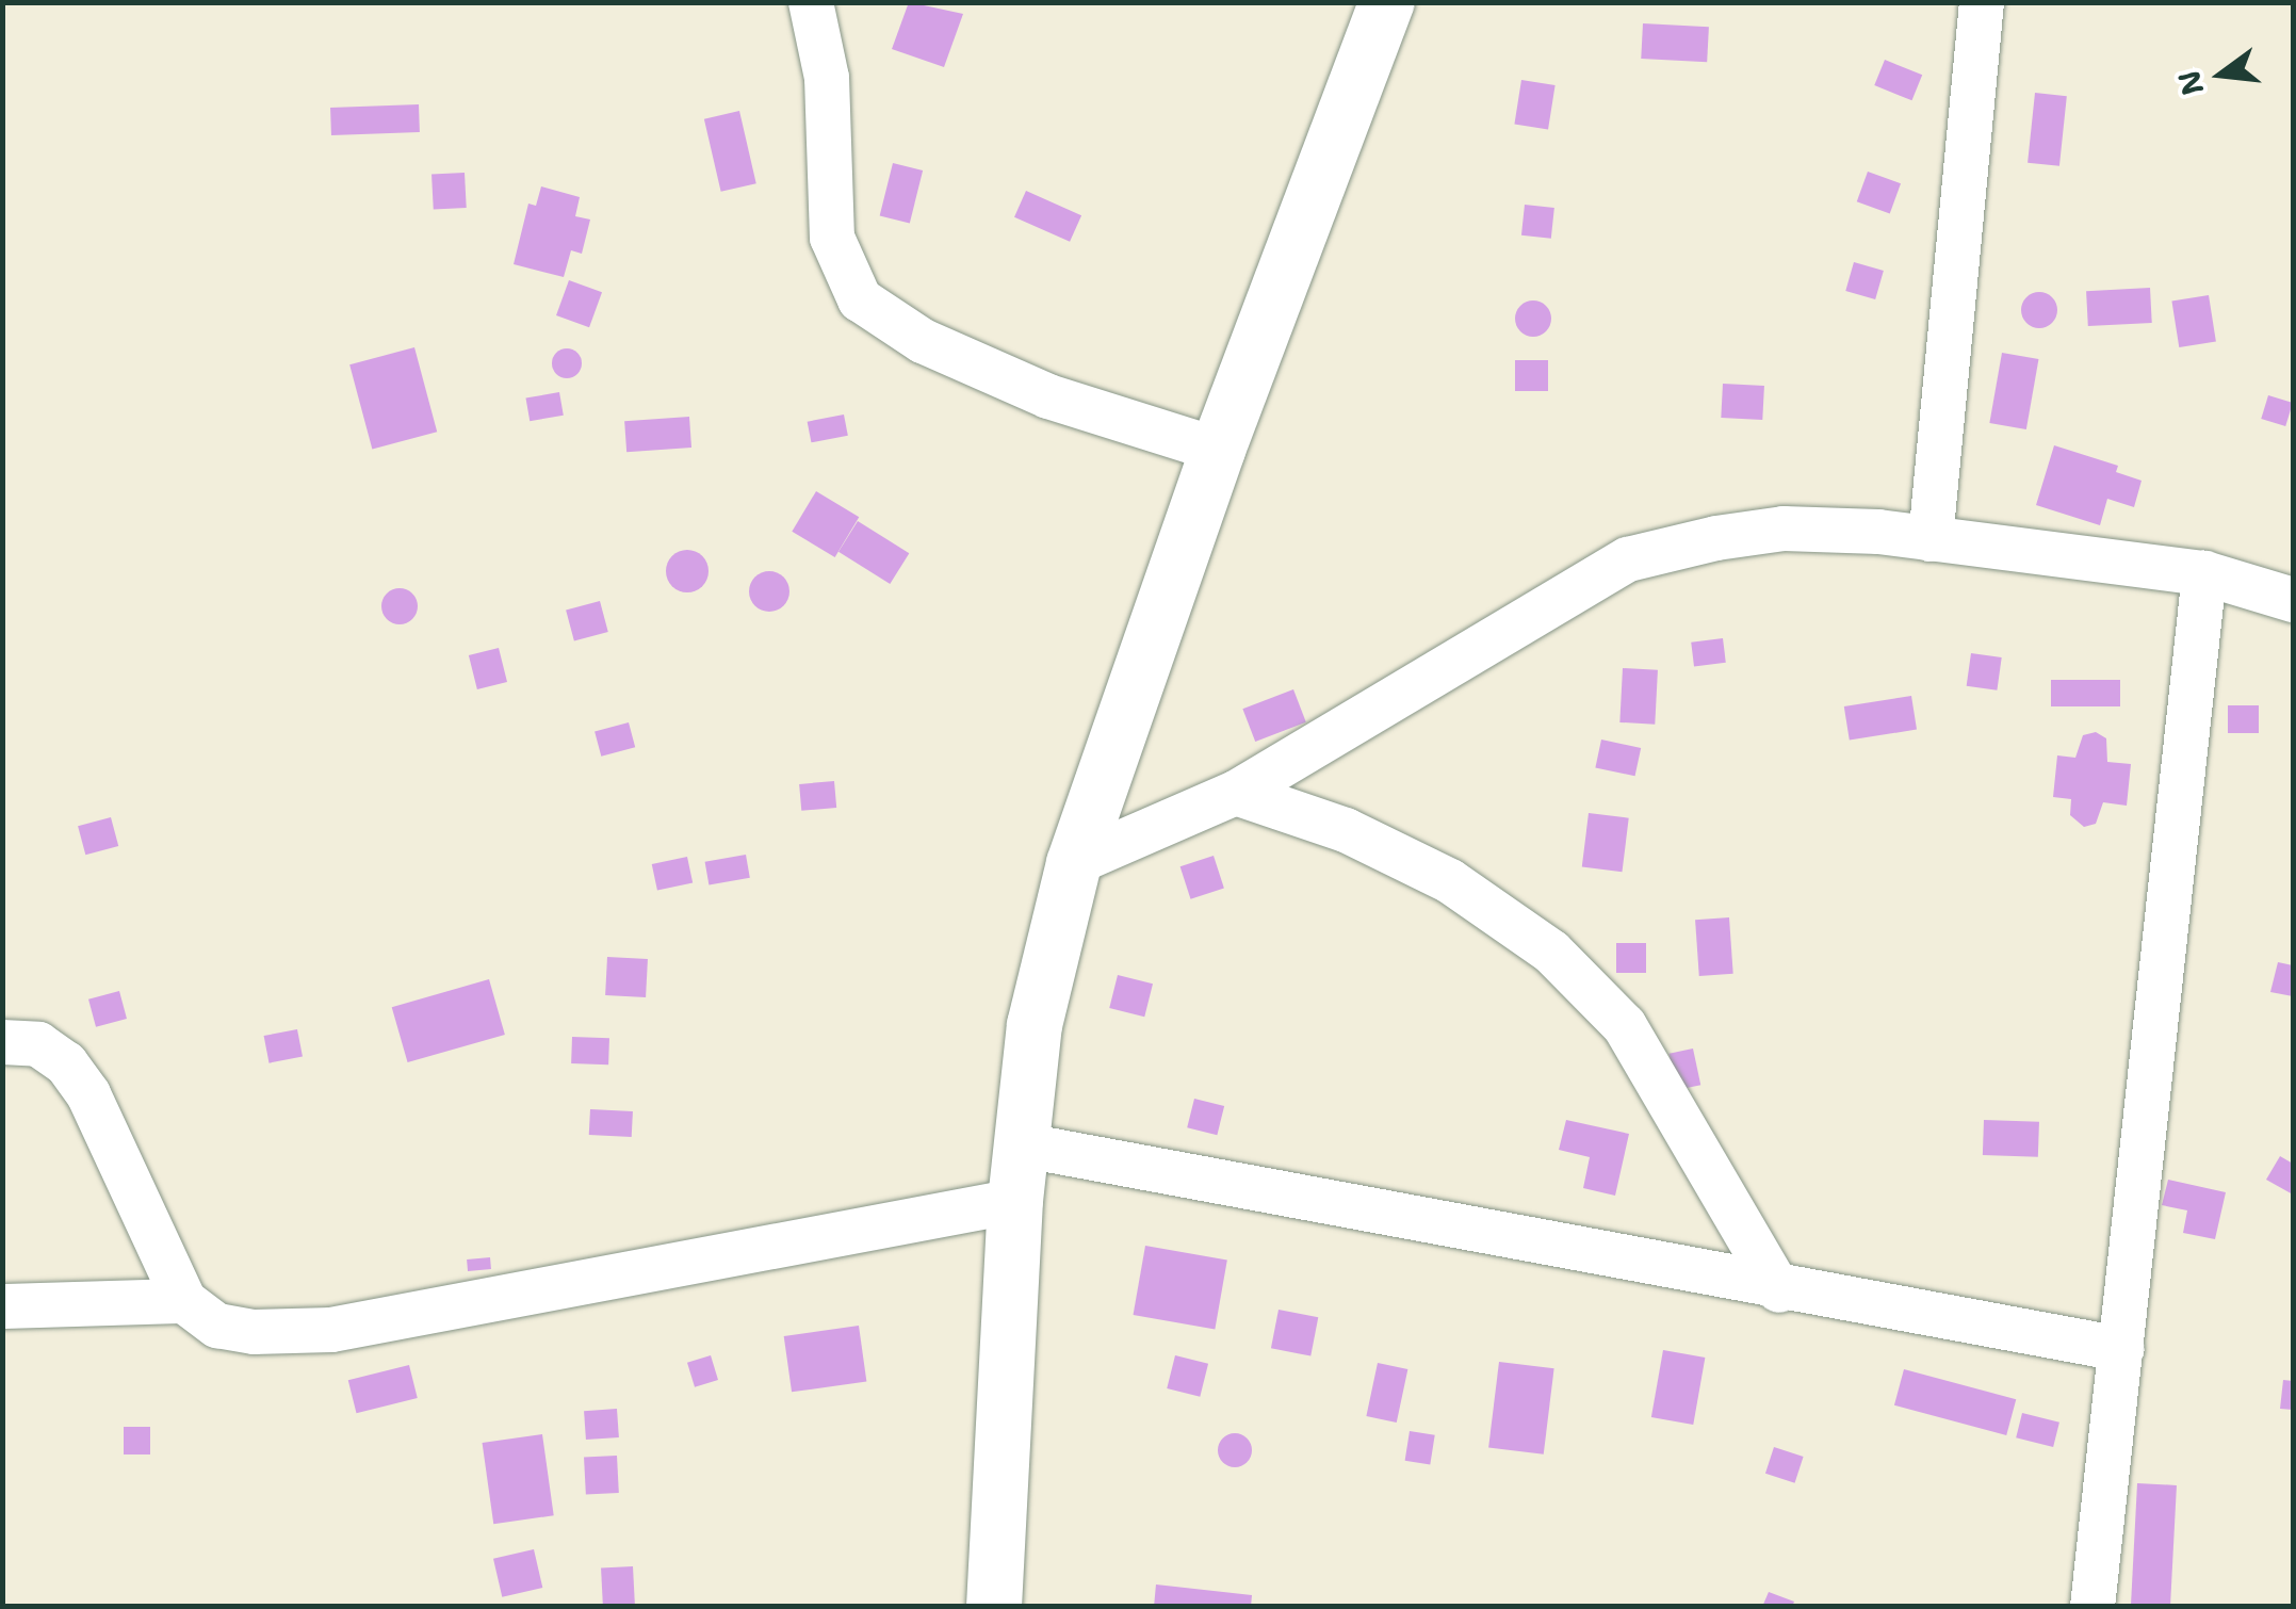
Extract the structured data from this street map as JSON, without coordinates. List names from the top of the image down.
{
  "north": "left"
}
